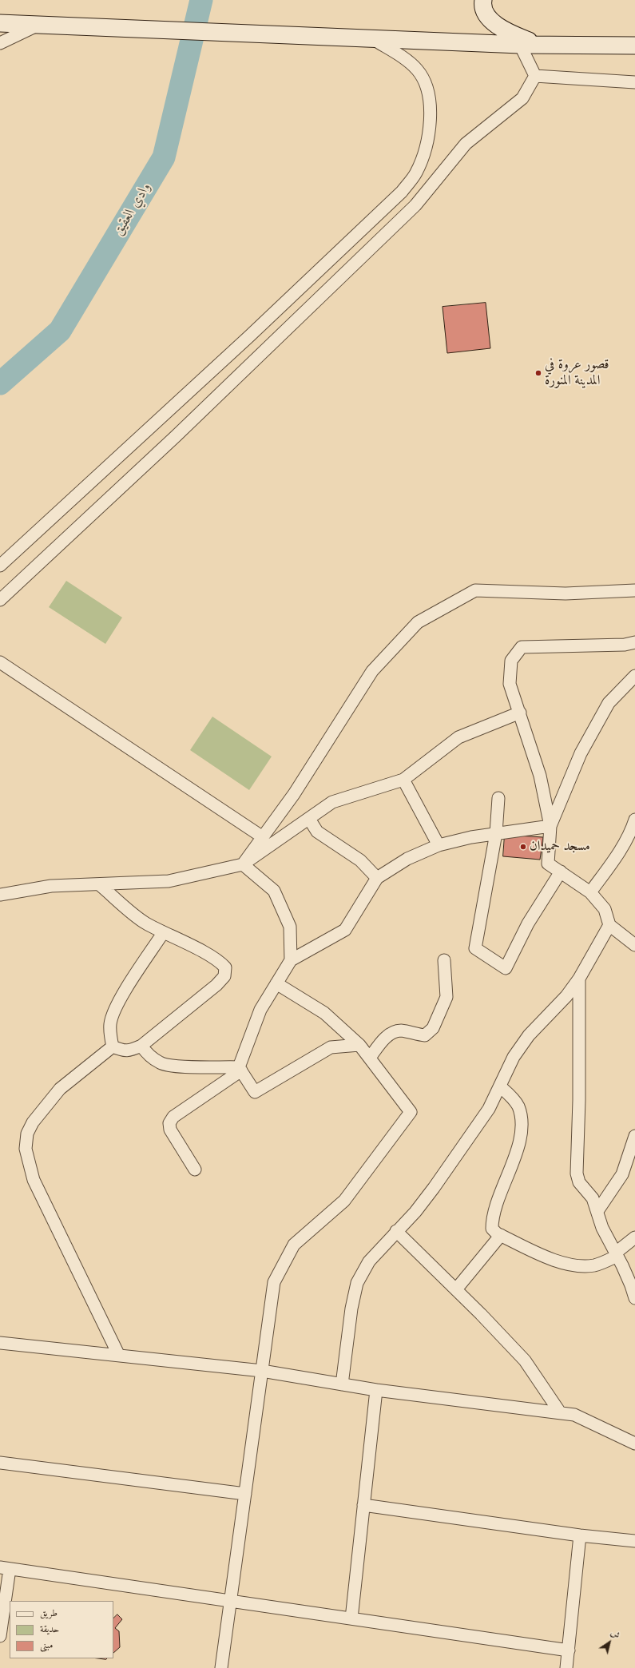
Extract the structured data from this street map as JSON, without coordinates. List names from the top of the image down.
{
  "water": ["وادي العقيق"],
  "places": ["قصور عروة في المدينة المنورة", "مسجد حميدان"],
  "legend": ["طريق", "حديقة", "مبنى"],
  "north": "top right"
}
